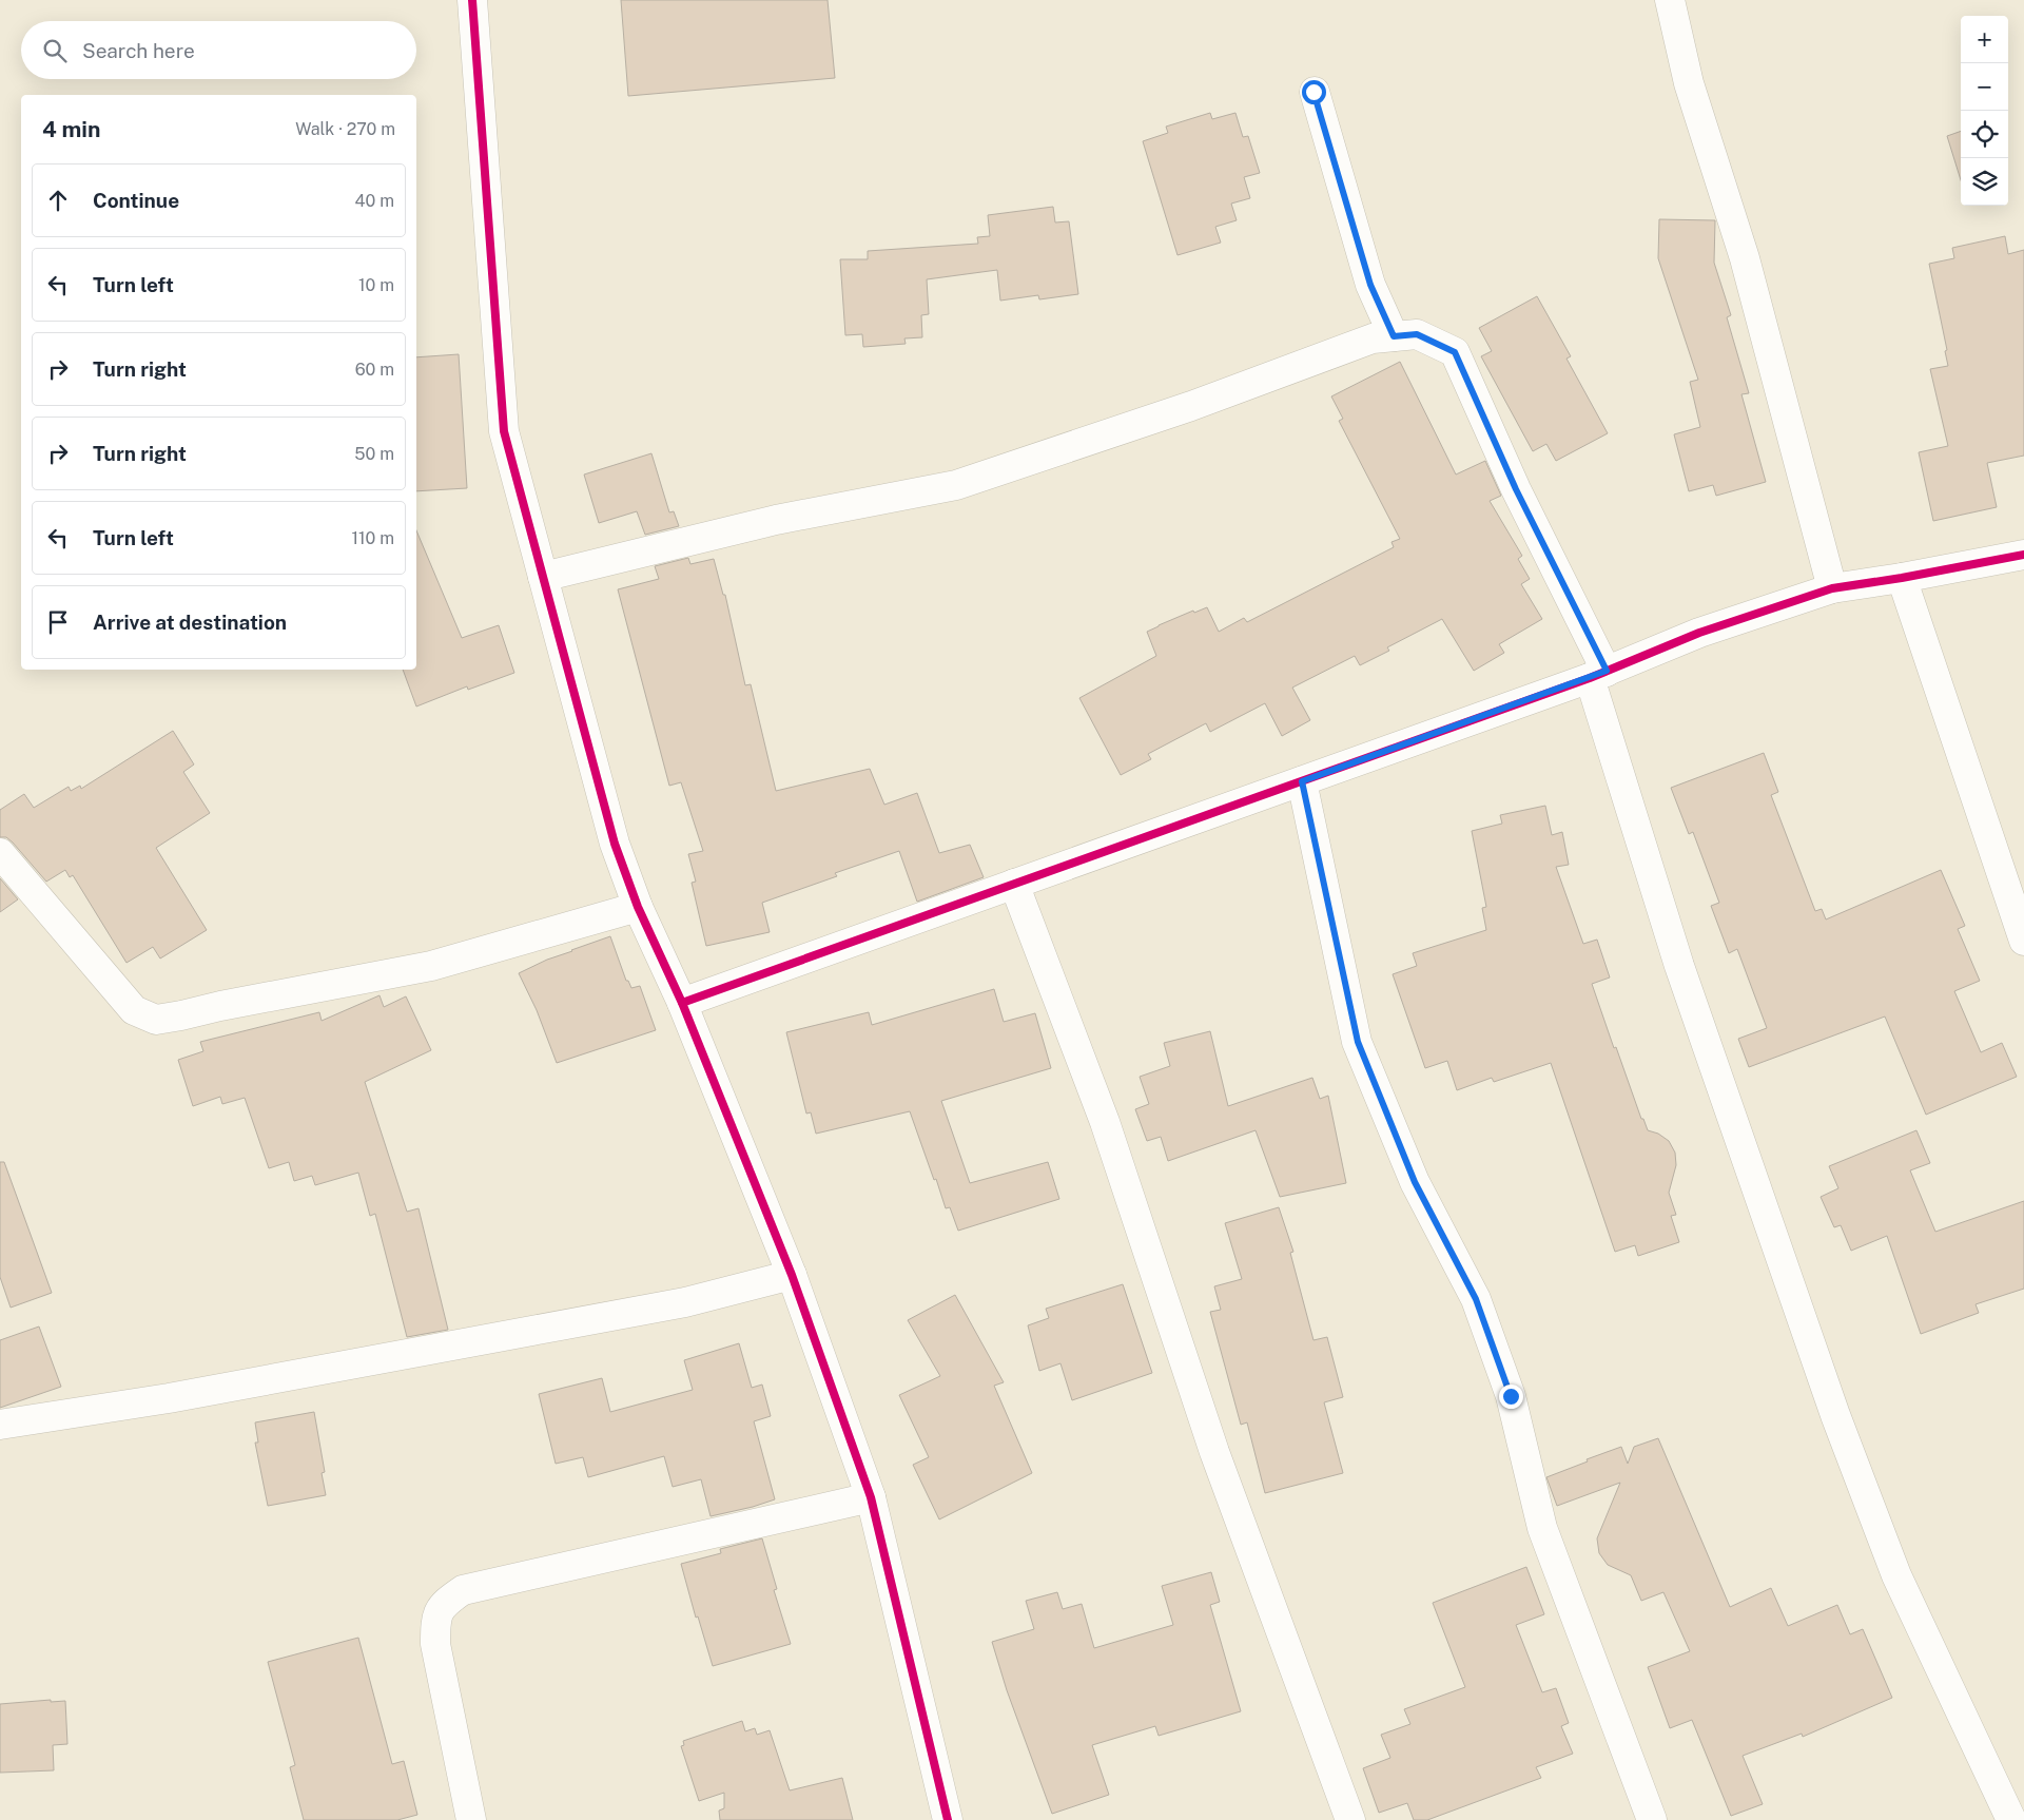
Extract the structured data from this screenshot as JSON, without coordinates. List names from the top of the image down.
{
  "page": {
    "map_buttons": ["+", "−"],
    "search": "Search here",
    "heading": ["4 min", "Walk · 270 m"],
    "list": [
      ["Continue", "40 m"],
      ["Turn left", "10 m"],
      ["Turn right", "60 m"],
      ["Turn right", "50 m"],
      ["Turn left", "110 m"],
      "Arrive at destination"
    ]
  }
}
